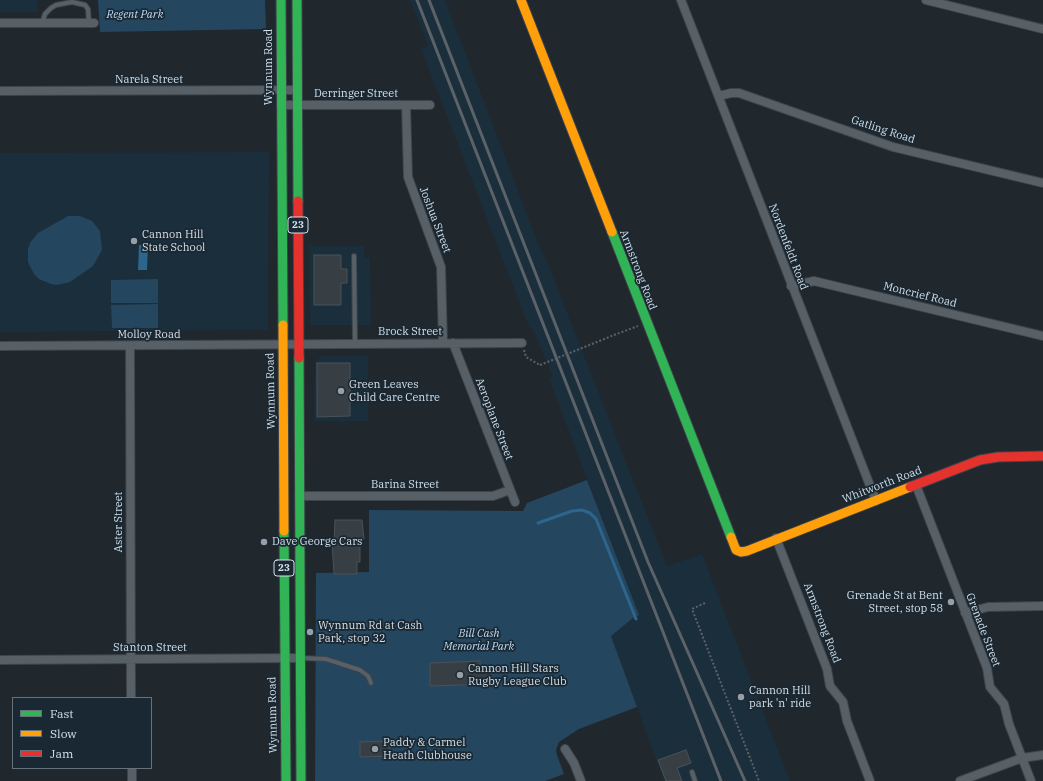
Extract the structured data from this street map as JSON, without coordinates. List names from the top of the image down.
{
  "streets": {
    "main road": [
      "Wynnum Road",
      "23",
      "Armstrong Road",
      "Whitworth Road"
    ],
    "street": [
      "Narela Street",
      "Derringer Street",
      "Gatling Road",
      "Joshua Street",
      "Nordenfeldt Road",
      "Moncrief Road",
      "Brock Street",
      "Molloy Road",
      "Aeroplane Street",
      "Barina Street",
      "Aster Street",
      "Grenade Street",
      "Stanton Street"
    ]
  },
  "crossings": [
    ["Wynnum Road", "Narela Street"],
    ["Wynnum Road", "Derringer Street"],
    ["Wynnum Road", "Molloy Road"],
    ["Wynnum Road", "Stanton Street"],
    ["Narela Street", "23"],
    ["Derringer Street", "Joshua Street"],
    ["Derringer Street", "23"],
    ["Gatling Road", "Nordenfeldt Road"],
    ["Joshua Street", "Brock Street"],
    ["23", "Brock Street"],
    ["23", "Molloy Road"],
    ["23", "Barina Street"],
    ["23", "Stanton Street"],
    ["Nordenfeldt Road", "Moncrief Road"],
    ["Nordenfeldt Road", "Whitworth Road"],
    ["Armstrong Road", "Whitworth Road"],
    ["Brock Street", "Molloy Road"],
    ["Brock Street", "Aeroplane Street"],
    ["Molloy Road", "Aster Street"],
    ["Aeroplane Street", "Barina Street"],
    ["Whitworth Road", "Grenade Street"],
    ["Aster Street", "Stanton Street"]
  ],
  "parks": ["Regent Park", "Bill Cash Memorial Park"],
  "places": [
    "Cannon Hill State School",
    "Green Leaves Child Care Centre",
    "Dave George Cars",
    "Grenade St at Bent Street, stop 58",
    "Wynnum Rd at Cash Park, stop 32",
    "Cannon Hill Stars Rugby League Club",
    "Cannon Hill park 'n' ride",
    "Paddy & Carmel Heath Clubhouse"
  ],
  "legend": ["Fast", "Slow", "Jam"]
}
